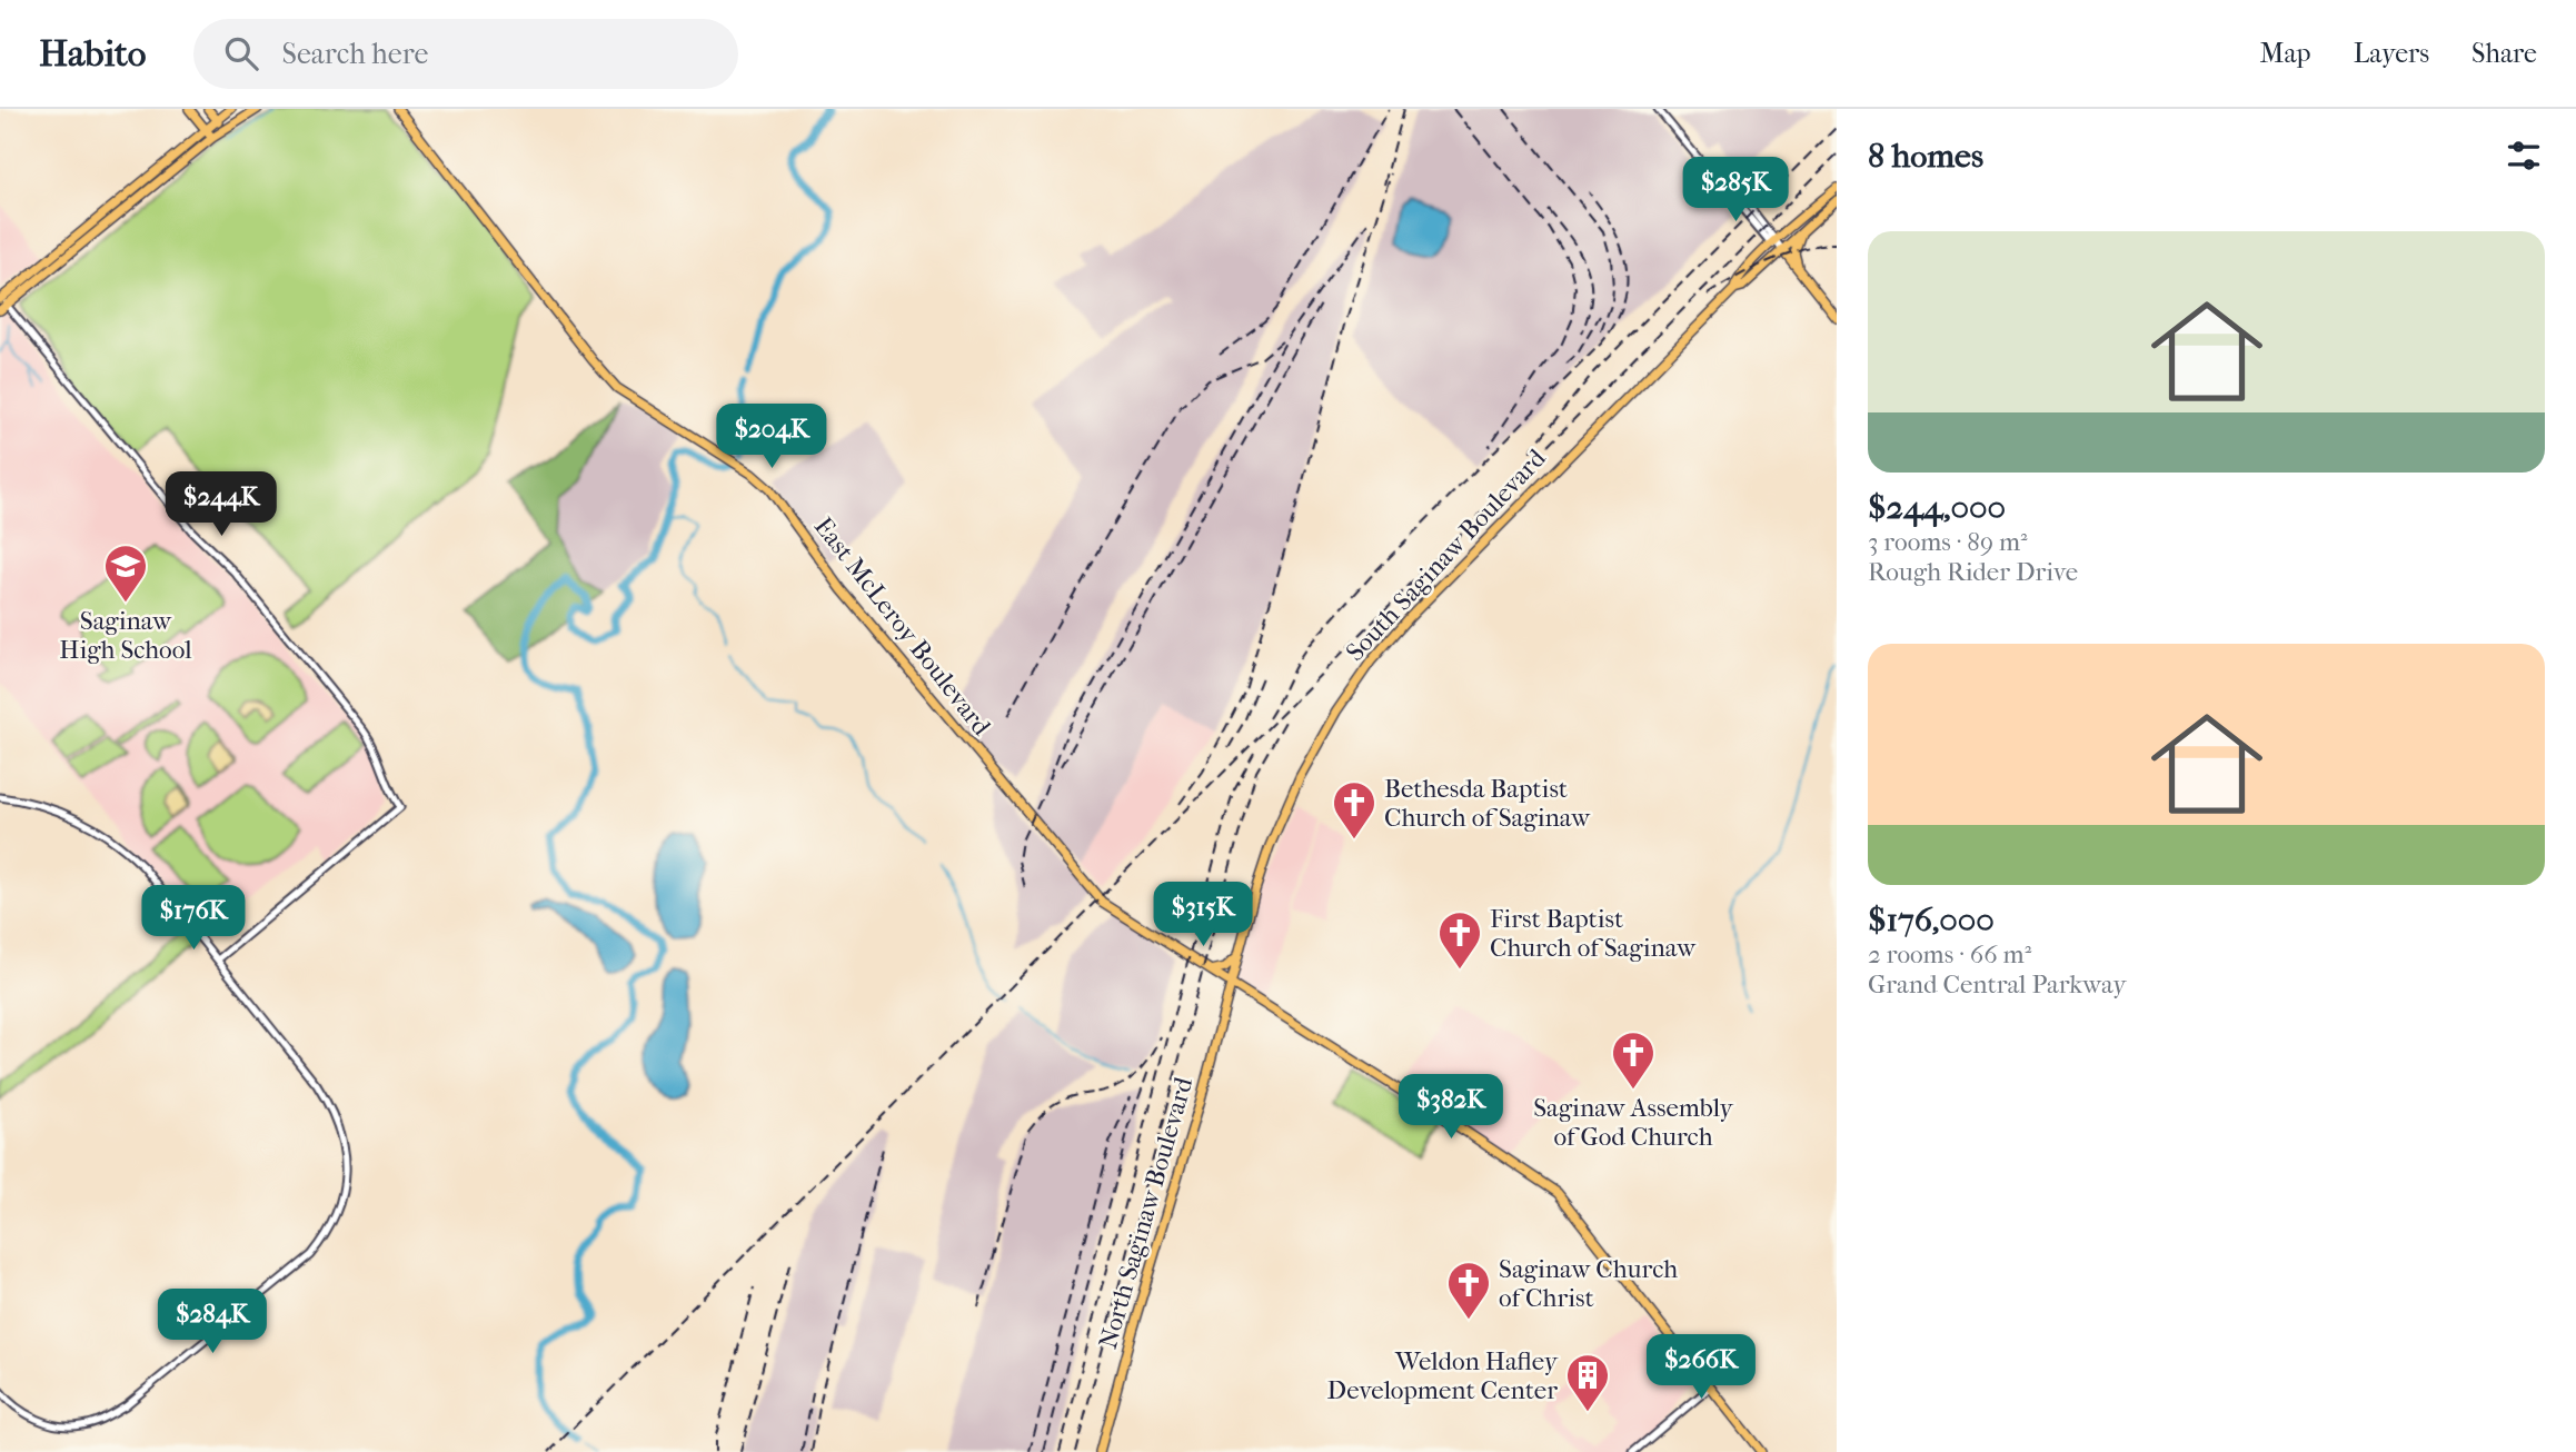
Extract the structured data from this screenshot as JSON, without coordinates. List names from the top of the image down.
{
  "streets": {
    "main road": ["South Saginaw Boulevard", "East McLeroy Boulevard", "North Saginaw Boulevard"]
  },
  "crossings": [
    ["South Saginaw Boulevard", "East McLeroy Boulevard"],
    ["South Saginaw Boulevard", "North Saginaw Boulevard"],
    ["East McLeroy Boulevard", "North Saginaw Boulevard"]
  ],
  "places": {
    "school or university": ["Saginaw High School"],
    "church": [
      "Bethesda Baptist Church of Saginaw",
      "First Baptist Church of Saginaw",
      "Saginaw Assembly of God Church",
      "Saginaw Church of Christ"
    ],
    "building": ["Weldon Hafley Development Center"]
  },
  "page": {
    "header": "Habito",
    "search": "Search here",
    "nav": ["Map", "Layers", "Share"],
    "heading": "8 homes",
    "price": [
      "$285K",
      "$204K",
      "$244K",
      "$315K",
      "$176K",
      "$382K",
      "$284K",
      "$266K"
    ],
    "list": [
      {
        "name": "$244,000",
        "note": "3 rooms · 89 m² · Rough Rider Drive"
      },
      {
        "name": "$176,000",
        "note": "2 rooms · 66 m² · Grand Central Parkway"
      }
    ]
  }
}
